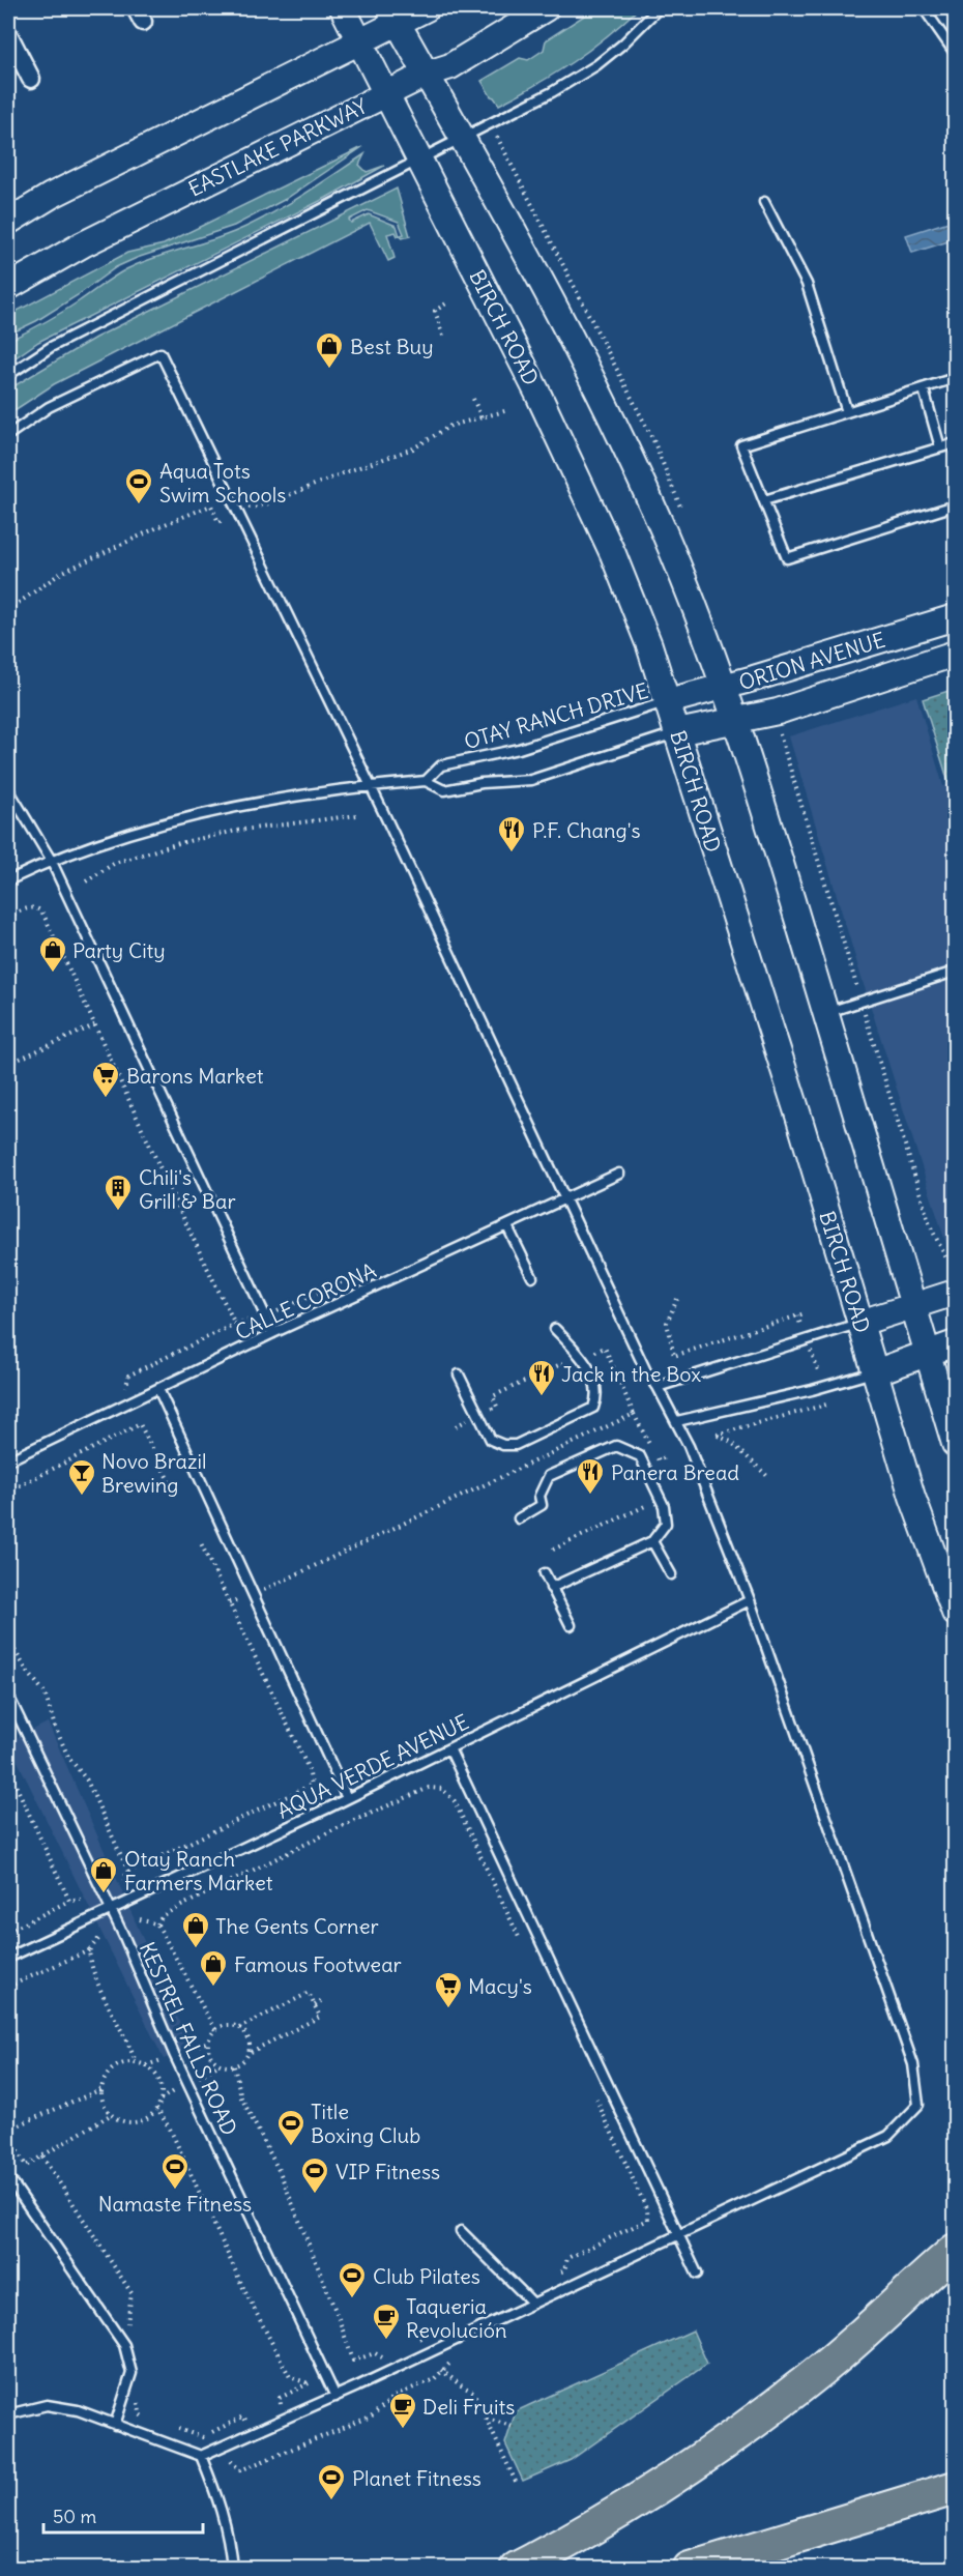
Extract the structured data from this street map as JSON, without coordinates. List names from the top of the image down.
{
  "streets": {
    "main road": ["EASTLAKE PARKWAY", "BIRCH ROAD", "ORION AVENUE"],
    "lane": [
      "OTAY RANCH DRIVE",
      "CALLE CORONA",
      "AQUA VERDE AVENUE",
      "KESTREL FALLS ROAD"
    ]
  },
  "crossings": [
    ["EASTLAKE PARKWAY", "BIRCH ROAD"],
    ["BIRCH ROAD", "ORION AVENUE"],
    ["BIRCH ROAD", "OTAY RANCH DRIVE"],
    ["ORION AVENUE", "OTAY RANCH DRIVE"],
    ["AQUA VERDE AVENUE", "KESTREL FALLS ROAD"]
  ],
  "places": {
    "shop": [
      "Best Buy",
      "Party City",
      "Otay Ranch Farmers Market",
      "The Gents Corner",
      "Famous Footwear"
    ],
    "sports": [
      "Aqua Tots Swim Schools",
      "Title Boxing Club",
      "Namaste Fitness",
      "VIP Fitness",
      "Club Pilates",
      "Planet Fitness"
    ],
    "restaurant": ["P.F. Chang's", "Jack in the Box", "Panera Bread"],
    "supermarket": ["Barons Market", "Macy's"],
    "building": ["Chili's Grill & Bar"],
    "bar": ["Novo Brazil Brewing"],
    "cafe": ["Taqueria Revolución", "Deli Fruits"]
  },
  "scale_bar": "50 m"
}
